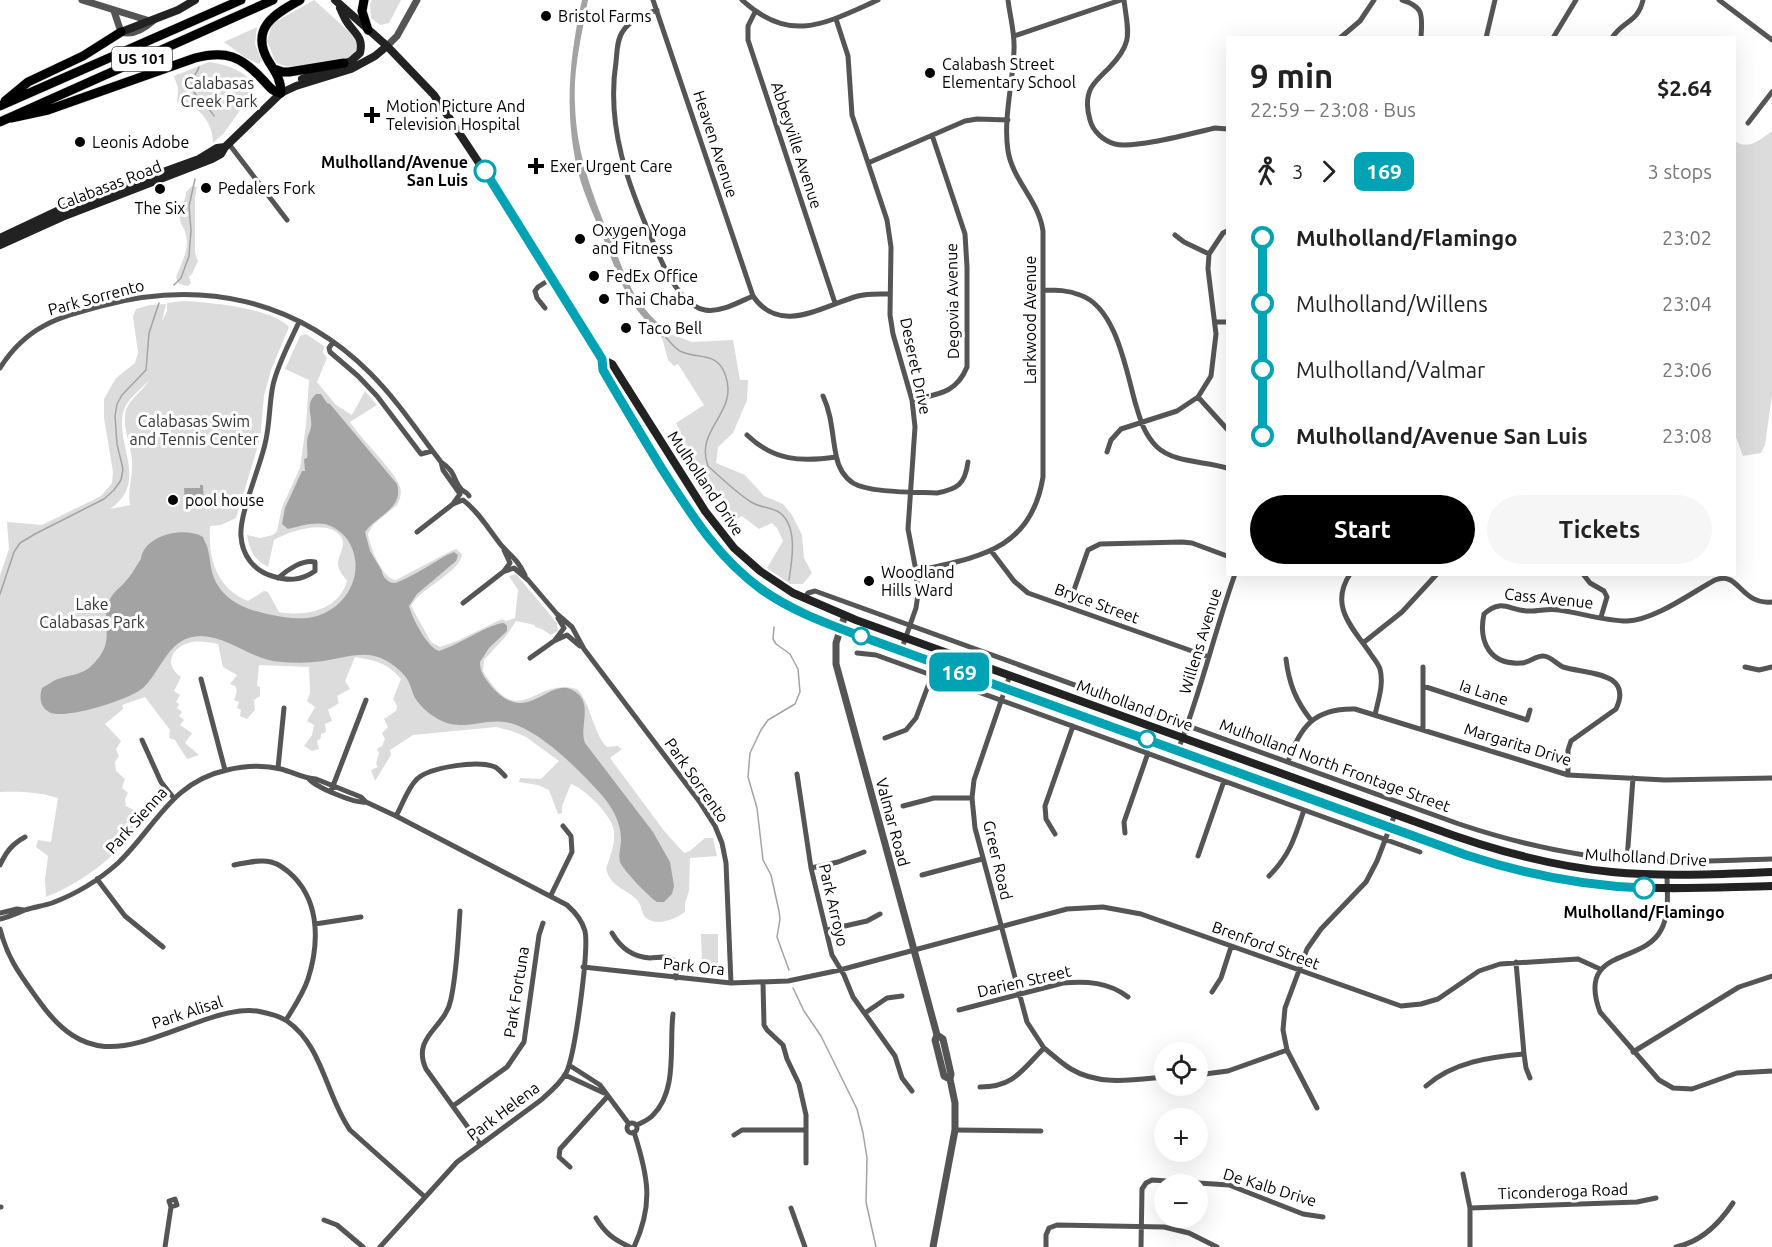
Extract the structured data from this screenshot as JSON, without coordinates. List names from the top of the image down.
{
  "streets": {
    "highway": ["US 101"],
    "main road": ["Calabasas Road", "Mulholland Drive"],
    "street": [
      "Heaven Avenue",
      "Abbeyville Avenue",
      "Park Sorrento",
      "Degovia Avenue",
      "Larkwood Avenue",
      "Deseret Drive",
      "Cass Avenue",
      "Bryce Street",
      "Willens Avenue",
      "Ia Lane",
      "Margarita Drive",
      "Mulholland North Frontage Street",
      "Park Sienna",
      "Valmar Road",
      "Greer Road",
      "Park Arroyo",
      "Brenford Street",
      "Park Ora",
      "Darien Street",
      "Park Fortuna",
      "Park Alisal",
      "Park Helena",
      "De Kalb Drive",
      "Ticonderoga Road"
    ]
  },
  "crossings": [
    ["Calabasas Road", "Mulholland Drive"],
    ["Park Sorrento", "Park Ora"],
    ["Degovia Avenue", "Deseret Drive"],
    ["Larkwood Avenue", "Deseret Drive"],
    ["Larkwood Avenue", "Bryce Street"],
    ["Deseret Drive", "Mulholland Drive"],
    ["Deseret Drive", "Mulholland North Frontage Street"],
    ["Mulholland Drive", "Willens Avenue"],
    ["Mulholland Drive", "Mulholland North Frontage Street"],
    ["Mulholland Drive", "Valmar Road"],
    ["Mulholland Drive", "Greer Road"],
    ["Cass Avenue", "Margarita Drive"],
    ["Bryce Street", "Willens Avenue"],
    ["Willens Avenue", "Mulholland North Frontage Street"],
    ["Park Sienna", "Park Ora"],
    ["Park Sienna", "Park Helena"],
    ["Valmar Road", "Brenford Street"],
    ["Greer Road", "Brenford Street"],
    ["Greer Road", "Darien Street"],
    ["Park Arroyo", "Brenford Street"],
    ["Park Arroyo", "Park Ora"],
    ["Brenford Street", "Park Ora"],
    ["Park Ora", "Park Helena"],
    ["Park Alisal", "Park Helena"]
  ],
  "parks": ["Calabasas Creek Park", "Calabasas Swim and Tennis Center", "Lake Calabasas Park"],
  "places": {
    "other": [
      "Bristol Farms",
      "Calabash Street Elementary School",
      "Leonis Adobe",
      "Mulholland/Avenue San Luis",
      "Pedalers Fork",
      "The Six",
      "Oxygen Yoga and Fitness",
      "FedEx Office",
      "Thai Chaba",
      "Taco Bell",
      "pool house",
      "Woodland Hills Ward",
      "Mulholland/Flamingo"
    ],
    "health": ["Motion Picture And Television Hospital", "Exer Urgent Care"]
  },
  "lines": ["bus line 169"],
  "page": {
    "on_map": "169",
    "heading": ["9 min", "22:59 – 23:08 · Bus", "$2.64"],
    "legs": ["3", "169", "3 stops"],
    "list": [
      {
        "name": "Mulholland/Flamingo",
        "value": "23:02"
      },
      {
        "name": "Mulholland/Willens",
        "value": "23:04"
      },
      {
        "name": "Mulholland/Valmar",
        "value": "23:06"
      },
      {
        "name": "Mulholland/Avenue San Luis",
        "value": "23:08"
      }
    ],
    "buttons": ["Start", "Tickets"],
    "map_buttons": ["+", "−"]
  }
}
